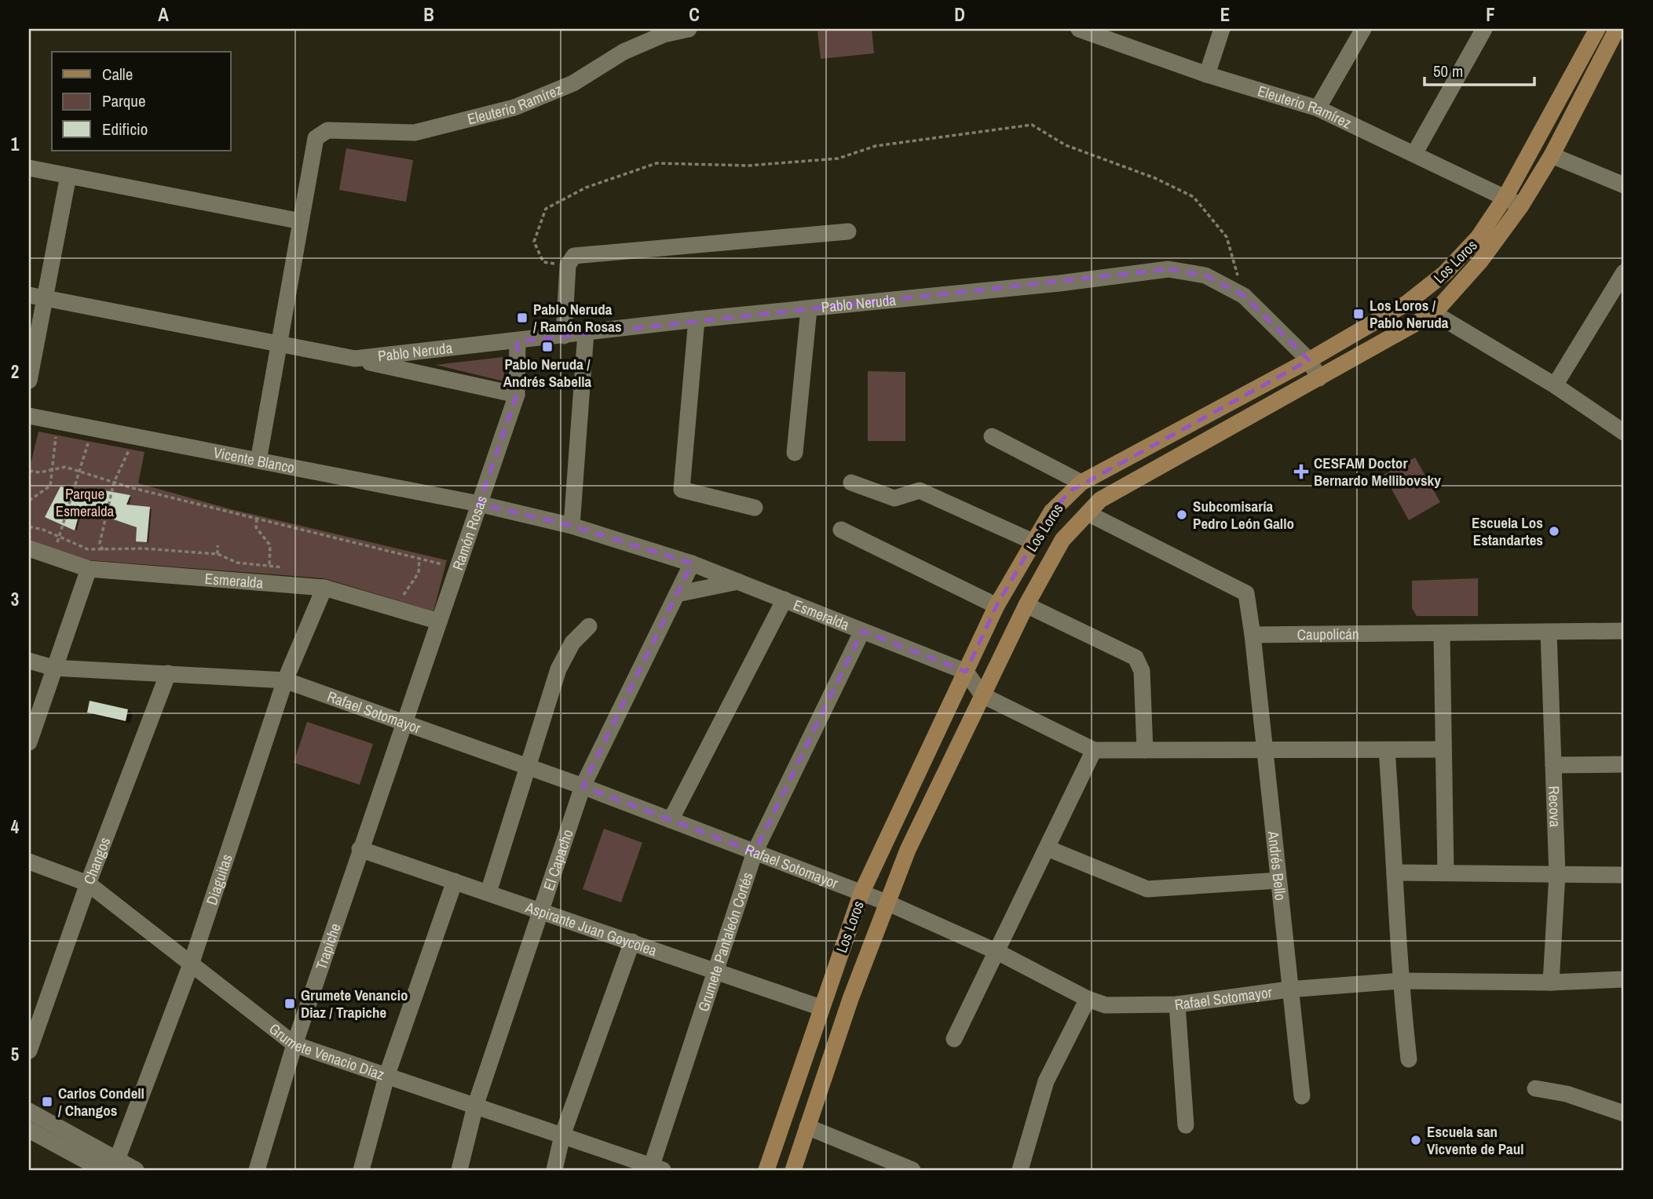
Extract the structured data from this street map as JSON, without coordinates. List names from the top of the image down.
{
  "streets": {
    "main road": ["Los Loros"],
    "street": [
      "Eleuterio Ramírez",
      "Pablo Neruda",
      "Vicente Blanco",
      "Ramón Rosas",
      "Esmeralda",
      "Caupolicán",
      "Rafael Sotomayor",
      "Recova",
      "El Capacho",
      "Changos",
      "Andrés Bello",
      "Diaguitas",
      "Aspirante Juan Goycolea",
      "Grumete Pantaleón Cortés",
      "Trapiche",
      "Grumete Venacio Díaz"
    ]
  },
  "crossings": [
    ["Eleuterio Ramírez", "Los Loros"],
    ["Los Loros", "Pablo Neruda"],
    ["Los Loros", "Esmeralda"],
    ["Los Loros", "Rafael Sotomayor"],
    ["Los Loros", "Aspirante Juan Goycolea"],
    ["Pablo Neruda", "Ramón Rosas"],
    ["Vicente Blanco", "Ramón Rosas"],
    ["Vicente Blanco", "Esmeralda"],
    ["Ramón Rosas", "Esmeralda"],
    ["Ramón Rosas", "Rafael Sotomayor"],
    ["Ramón Rosas", "Trapiche"],
    ["Esmeralda", "El Capacho"],
    ["Esmeralda", "Diaguitas"],
    ["Esmeralda", "Grumete Pantaleón Cortés"],
    ["Caupolicán", "Recova"],
    ["Caupolicán", "Andrés Bello"],
    ["Rafael Sotomayor", "Recova"],
    ["Rafael Sotomayor", "El Capacho"],
    ["Rafael Sotomayor", "Changos"],
    ["Rafael Sotomayor", "Andrés Bello"],
    ["Rafael Sotomayor", "Diaguitas"],
    ["Rafael Sotomayor", "Grumete Pantaleón Cortés"],
    ["Rafael Sotomayor", "Trapiche"],
    ["El Capacho", "Aspirante Juan Goycolea"],
    ["El Capacho", "Grumete Venacio Díaz"],
    ["Changos", "Grumete Venacio Díaz"],
    ["Diaguitas", "Grumete Venacio Díaz"],
    ["Aspirante Juan Goycolea", "Grumete Pantaleón Cortés"],
    ["Aspirante Juan Goycolea", "Trapiche"],
    ["Grumete Pantaleón Cortés", "Grumete Venacio Díaz"],
    ["Trapiche", "Grumete Venacio Díaz"]
  ],
  "parks": ["Parque Esmeralda"],
  "places": {
    "transit": [
      "Los Loros / Pablo Neruda",
      "Pablo Neruda / Ramón Rosas",
      "Pablo Neruda / Andrés Sabella",
      "Grumete Venancio Diaz / Trapiche",
      "Carlos Condell / Changos"
    ],
    "health": ["CESFAM Doctor Bernardo Mellibovsky"],
    "other": ["Subcomisaría Pedro León Gallo", "Escuela Los Estandartes", "Escuela san Vicvente de Paul"]
  },
  "legend": ["Calle", "Parque", "Edificio"],
  "scale_bar": "50 m",
  "grid": {
    "columns": [
      "A",
      "B",
      "C",
      "D",
      "E",
      "F"
    ],
    "rows": [
      "1",
      "2",
      "3",
      "4",
      "5"
    ]
  }
}
